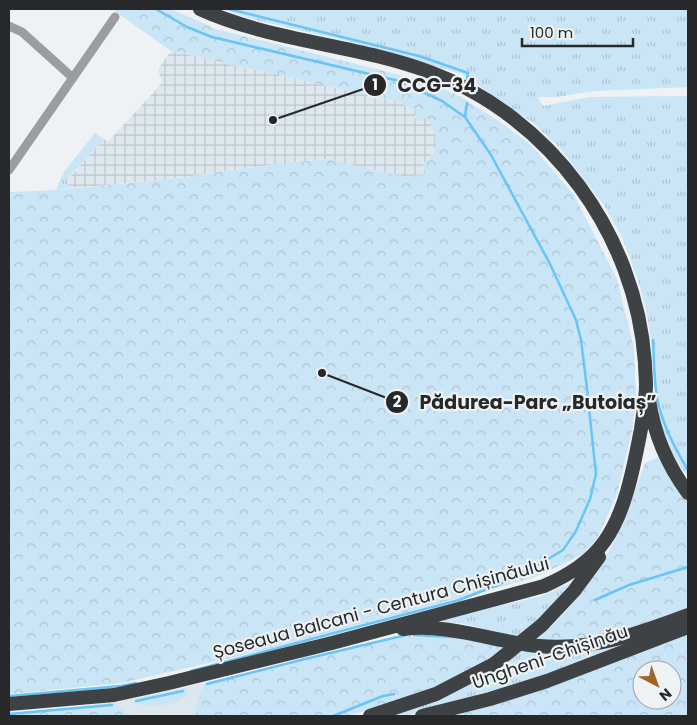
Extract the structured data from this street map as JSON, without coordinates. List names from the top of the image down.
{
  "streets": {
    "highway": ["Șoseaua Balcani - Centura Chișinăului", "Ungheni-Chișinău"]
  },
  "crossings": [
    ["Șoseaua Balcani - Centura Chișinăului", "Ungheni-Chișinău"]
  ],
  "places": ["CCG-34", "Pădurea-Parc „Butoiaș”"],
  "scale_bar": "100 m",
  "north": "bottom right"
}
